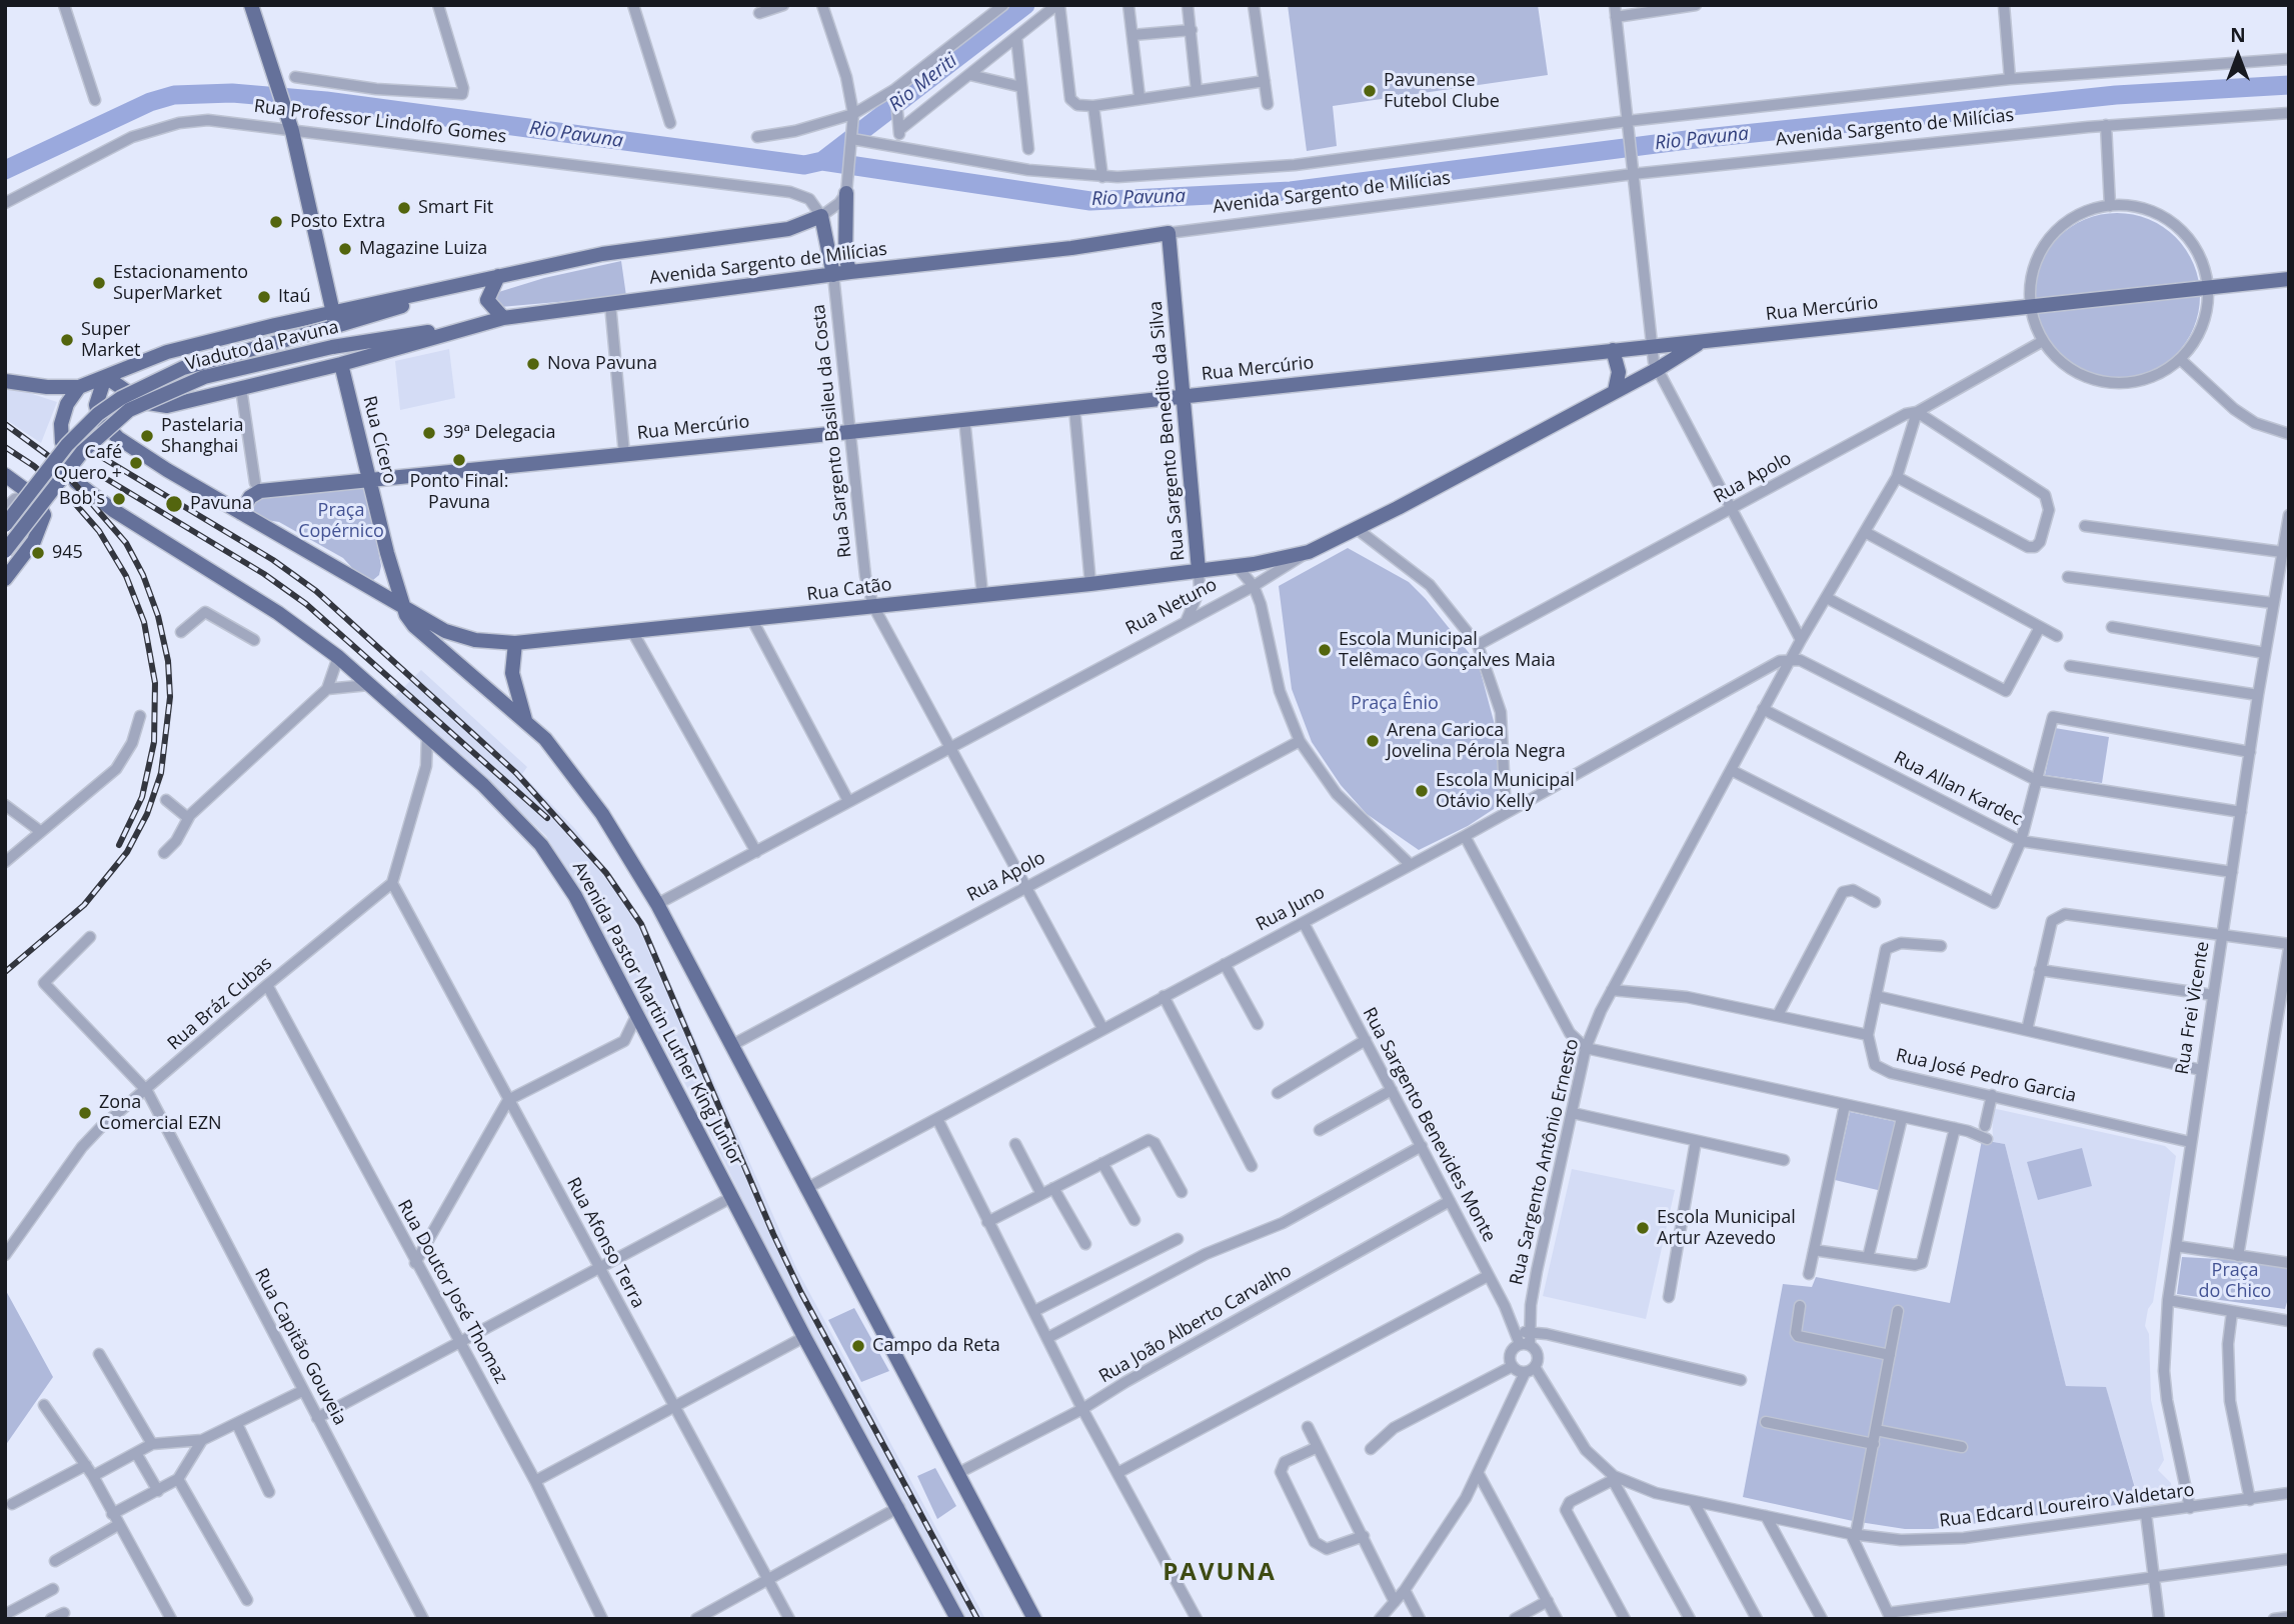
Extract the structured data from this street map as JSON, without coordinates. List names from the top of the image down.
{
  "streets": {
    "main road": [
      "Avenida Sargento de Milícias",
      "Rua Mercúrio",
      "Viaduto da Pavuna",
      "Rua Sargento Benedito da Silva",
      "Rua Cícero",
      "Rua Catão",
      "Rua Netuno",
      "Avenida Pastor Martin Luther King Junior"
    ],
    "street": [
      "Rua Professor Lindolfo Gomes",
      "Rua Sargento Basileu da Costa",
      "Rua Apolo",
      "Rua Allan Kardec",
      "Rua Juno",
      "Rua Bráz Cubas",
      "Rua Frei Vicente",
      "Rua José Pedro Garcia",
      "Rua Sargento Benevides Monte",
      "Rua Sargento Antônio Ernesto",
      "Rua Afonso Terra",
      "Rua Doutor José Thomaz",
      "Rua João Alberto Carvalho",
      "Rua Capitão Gouveia",
      "Rua Edcard Loureiro Valdetaro"
    ]
  },
  "crossings": [
    ["Rua Professor Lindolfo Gomes", "Avenida Sargento de Milícias"],
    ["Avenida Sargento de Milícias", "Viaduto da Pavuna"],
    ["Avenida Sargento de Milícias", "Rua Sargento Basileu da Costa"],
    ["Avenida Sargento de Milícias", "Rua Sargento Benedito da Silva"],
    ["Avenida Sargento de Milícias", "Rua Cícero"],
    ["Rua Mercúrio", "Rua Sargento Basileu da Costa"],
    ["Rua Mercúrio", "Rua Sargento Benedito da Silva"],
    ["Rua Mercúrio", "Rua Cícero"],
    ["Rua Mercúrio", "Rua Netuno"],
    ["Rua Sargento Basileu da Costa", "Rua Apolo"],
    ["Rua Sargento Basileu da Costa", "Rua Catão"],
    ["Rua Sargento Basileu da Costa", "Rua Netuno"],
    ["Rua Sargento Basileu da Costa", "Rua Juno"],
    ["Rua Sargento Benedito da Silva", "Rua Catão"],
    ["Rua Sargento Benedito da Silva", "Rua Netuno"],
    ["Rua Cícero", "Rua Catão"],
    ["Rua Apolo", "Rua Sargento Antônio Ernesto"],
    ["Rua Catão", "Rua Netuno"],
    ["Rua Allan Kardec", "Rua Frei Vicente"],
    ["Rua Allan Kardec", "Rua Sargento Antônio Ernesto"],
    ["Rua Juno", "Rua Sargento Benevides Monte"],
    ["Rua Juno", "Rua Sargento Antônio Ernesto"],
    ["Rua Bráz Cubas", "Rua Afonso Terra"],
    ["Rua Bráz Cubas", "Rua Doutor José Thomaz"],
    ["Rua Bráz Cubas", "Rua Capitão Gouveia"],
    ["Rua Frei Vicente", "Rua José Pedro Garcia"],
    ["Rua Frei Vicente", "Rua Edcard Loureiro Valdetaro"],
    ["Rua Sargento Benevides Monte", "Rua Sargento Antônio Ernesto"],
    ["Rua Sargento Benevides Monte", "Rua João Alberto Carvalho"],
    ["Rua Sargento Benevides Monte", "Rua Edcard Loureiro Valdetaro"],
    ["Rua Sargento Antônio Ernesto", "Rua Edcard Loureiro Valdetaro"]
  ],
  "districts": ["PAVUNA"],
  "water": ["Rio Meriti", "Rio Pavuna"],
  "parks": ["Praça Copérnico", "Praça Ênio", "Praça do Chico"],
  "places": [
    "Pavunense Futebol Clube",
    "Smart Fit",
    "Posto Extra",
    "Magazine Luiza",
    "Estacionamento SuperMarket",
    "Itaú",
    "Super Market",
    "Nova Pavuna",
    "39ª Delegacia",
    "Pastelaria Shanghai",
    "Ponto Final: Pavuna",
    "Café Quero +",
    "Bob's",
    "Pavuna",
    "945",
    "Escola Municipal Telêmaco Gonçalves Maia",
    "Arena Carioca Jovelina Pérola Negra",
    "Escola Municipal Otávio Kelly",
    "Zona Comercial EZN",
    "Escola Municipal Artur Azevedo",
    "Campo da Reta"
  ],
  "north": "top"
}
